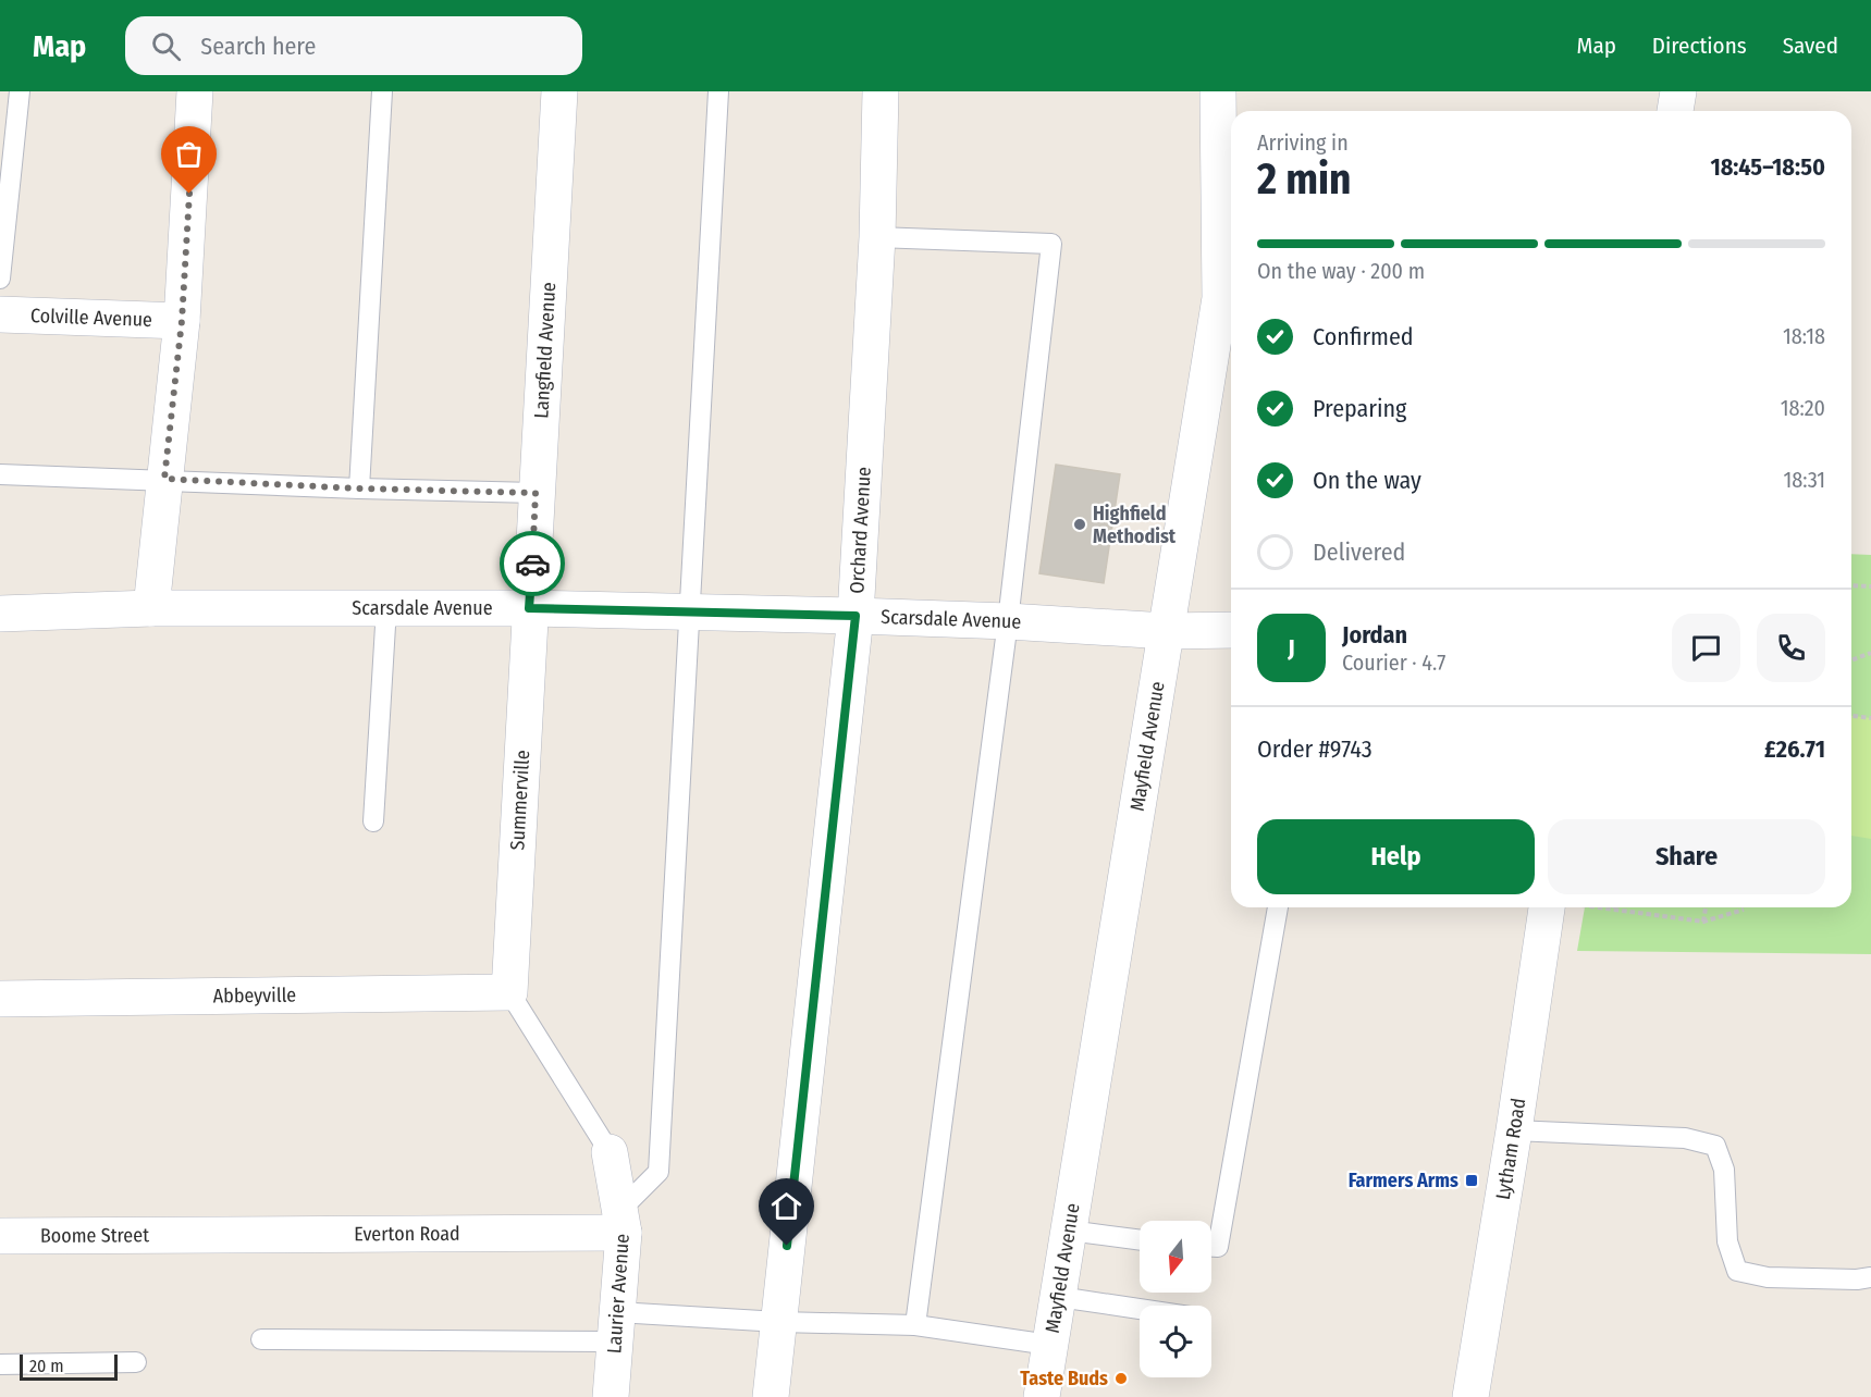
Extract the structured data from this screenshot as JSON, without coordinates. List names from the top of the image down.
{
  "streets": {
    "street": [
      "Colville Avenue",
      "Langfield Avenue",
      "Orchard Avenue",
      "Scarsdale Avenue",
      "Mayfield Avenue",
      "Summerville",
      "Abbeyville",
      "Lytham Road",
      "Everton Road",
      "Boome Street",
      "Laurier Avenue"
    ]
  },
  "crossings": [
    ["Langfield Avenue", "Scarsdale Avenue"],
    ["Langfield Avenue", "Summerville"],
    ["Orchard Avenue", "Scarsdale Avenue"],
    ["Scarsdale Avenue", "Mayfield Avenue"],
    ["Scarsdale Avenue", "Summerville"],
    ["Summerville", "Abbeyville"],
    ["Everton Road", "Boome Street"],
    ["Everton Road", "Laurier Avenue"]
  ],
  "places": {
    "other": ["Highfield Methodist", "Taste Buds"],
    "transit": ["Farmers Arms"]
  },
  "scale_bar": "20 m",
  "north": "bottom",
  "page": {
    "header": "Map",
    "search": "Search here",
    "nav": ["Map", "Directions", "Saved"],
    "heading": ["2 min", "Arriving in", "18:45–18:50"],
    "panel": [
      "Jordan",
      "Courier · 4.7",
      "Order #9743",
      "£26.71"
    ],
    "bar": "On the way · 200 m",
    "list": [
      ["Confirmed", "18:18"],
      ["Preparing", "18:20"],
      ["On the way", "18:31"],
      "Delivered"
    ],
    "round": "J",
    "buttons": ["Help", "Share"],
    "scale": "20 m"
  }
}
